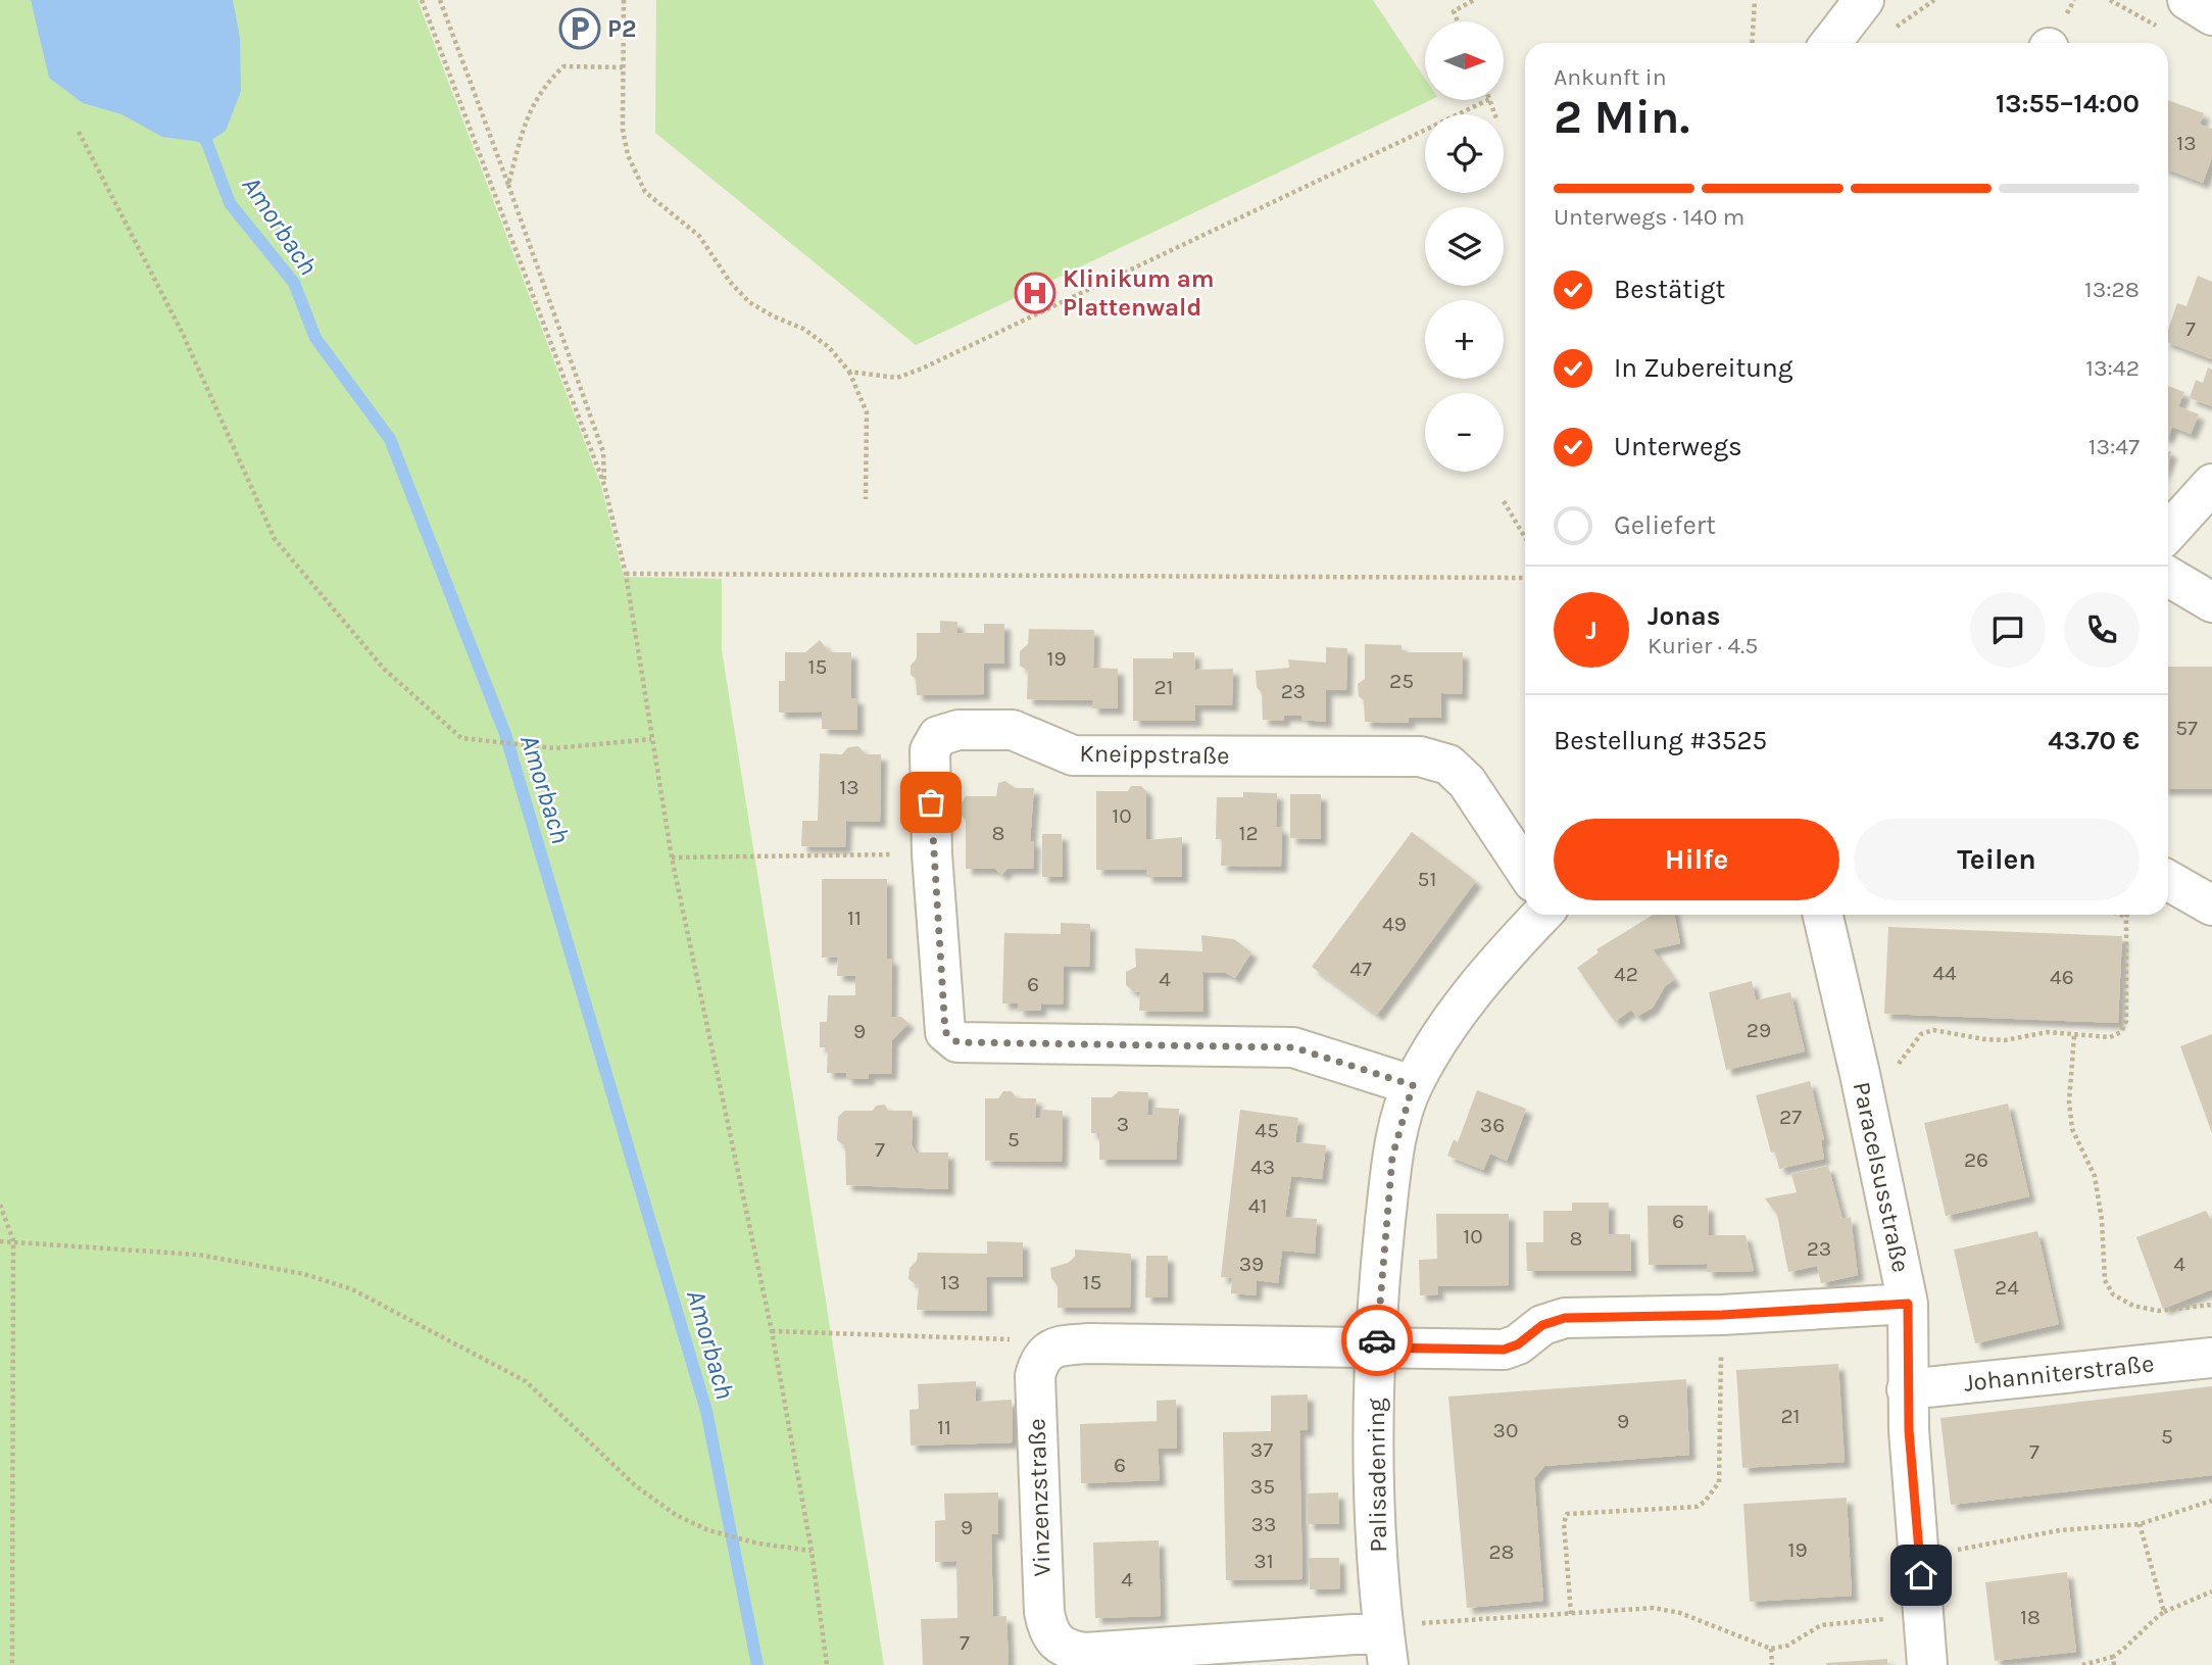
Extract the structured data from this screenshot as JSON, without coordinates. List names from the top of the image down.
{
  "streets": {
    "street": [
      "Kneippstraße",
      "Paracelsusstraße",
      "Johanniterstraße",
      "Palisadenring",
      "Vinzenzstraße"
    ]
  },
  "crossings": [
    ["Kneippstraße", "Palisadenring"],
    ["Paracelsusstraße", "Johanniterstraße"],
    ["Palisadenring", "Vinzenzstraße"]
  ],
  "water": ["Amorbach"],
  "places": {
    "parking": ["P2"],
    "hospital": ["Klinikum am Plattenwald"]
  },
  "house_numbers": [
    "13",
    "7",
    "19",
    "15",
    "25",
    "21",
    "23",
    "57",
    "13",
    "10",
    "8",
    "12",
    "51",
    "11",
    "49",
    "47",
    "44",
    "42",
    "46",
    "4",
    "6",
    "29",
    "9",
    "27",
    "3",
    "36",
    "45",
    "5",
    "7",
    "26",
    "43",
    "41",
    "6",
    "10",
    "8",
    "23",
    "39",
    "4",
    "13",
    "15",
    "24",
    "21",
    "9",
    "11",
    "30",
    "5",
    "37",
    "7",
    "6",
    "35",
    "33",
    "9",
    "19",
    "28",
    "31",
    "4",
    "18",
    "7"
  ],
  "north": "right",
  "page": {
    "map_buttons": ["+", "−"],
    "heading": ["2 Min.", "Ankunft in", "13:55–14:00"],
    "panel": [
      "Jonas",
      "Kurier · 4.5",
      "Bestellung #3525",
      "43.70 €"
    ],
    "bar": "Unterwegs · 140 m",
    "list": [
      ["Bestätigt", "13:28"],
      ["In Zubereitung", "13:42"],
      ["Unterwegs", "13:47"],
      "Geliefert"
    ],
    "round": "J",
    "buttons": ["Hilfe", "Teilen"]
  }
}
